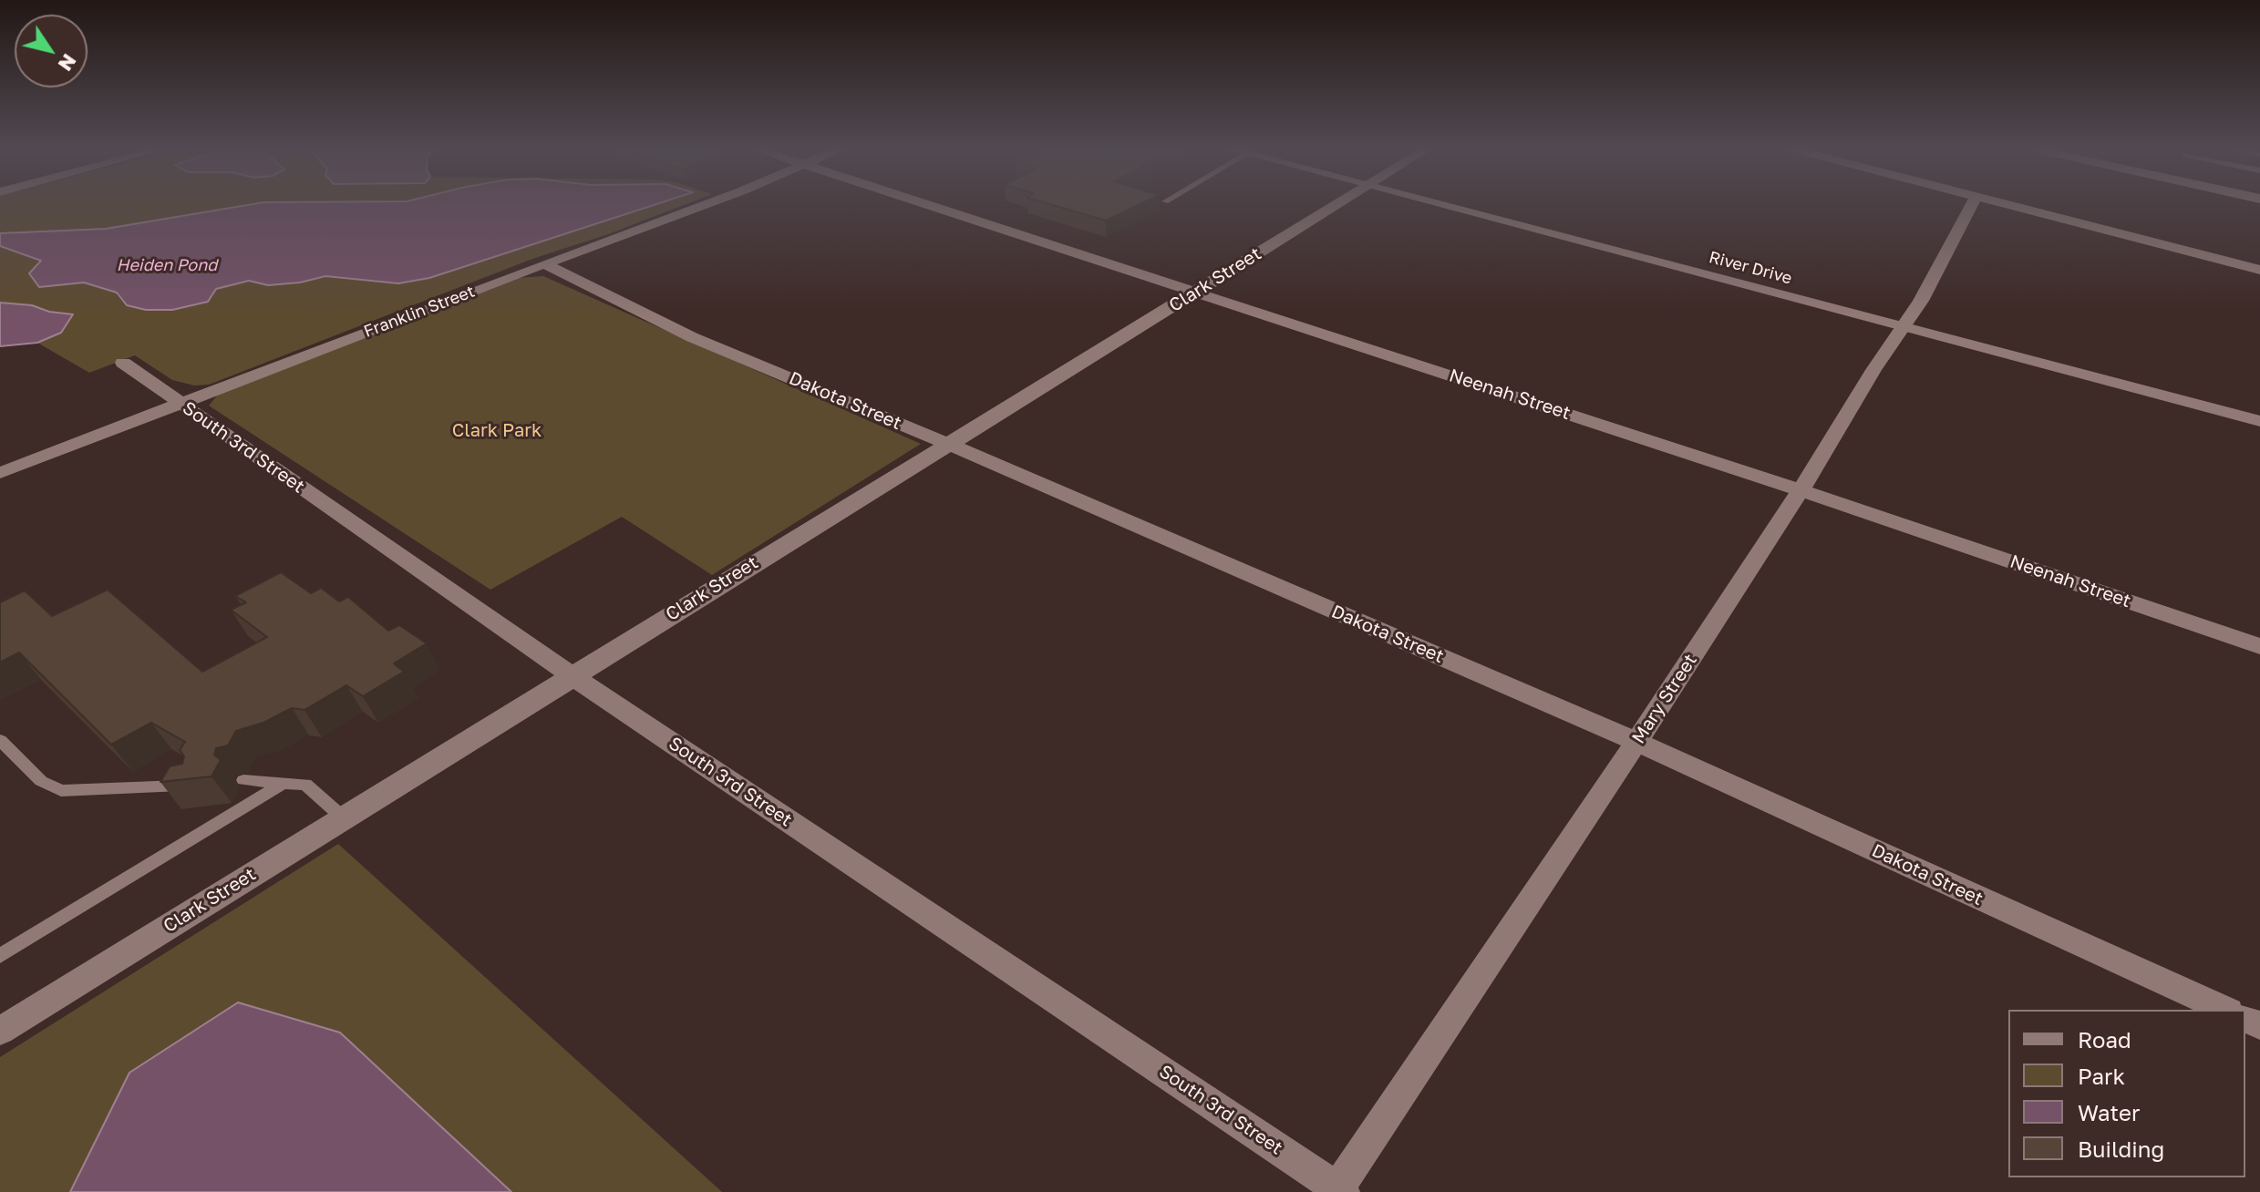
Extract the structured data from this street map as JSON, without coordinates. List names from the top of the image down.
{
  "streets": {
    "street": [
      "River Drive",
      "Clark Street",
      "Franklin Street",
      "Neenah Street",
      "Dakota Street",
      "South 3rd Street",
      "Mary Street"
    ]
  },
  "crossings": [
    ["River Drive", "Mary Street"],
    ["Clark Street", "Neenah Street"],
    ["Clark Street", "Dakota Street"],
    ["Clark Street", "South 3rd Street"],
    ["Franklin Street", "Dakota Street"],
    ["Franklin Street", "South 3rd Street"],
    ["Neenah Street", "Mary Street"],
    ["Dakota Street", "Mary Street"],
    ["South 3rd Street", "Mary Street"]
  ],
  "water": ["Heiden Pond"],
  "parks": ["Clark Park"],
  "legend": [
    "Road",
    "Park",
    "Water",
    "Building"
  ],
  "north": "bottom right"
}
